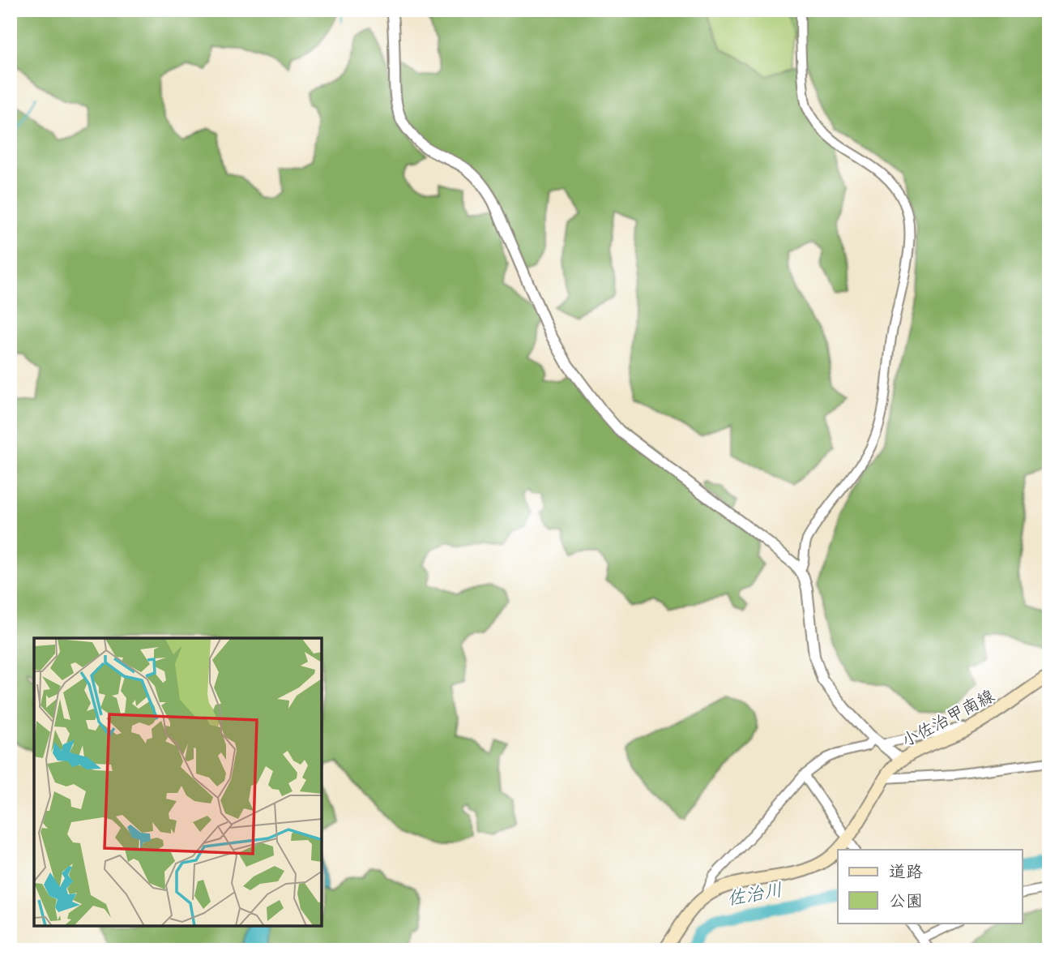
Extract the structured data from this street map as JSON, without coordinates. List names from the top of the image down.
{
  "streets": {
    "main road": ["小佐治甲南線"]
  },
  "water": ["佐治川"],
  "legend": ["道路", "公園"]
}
